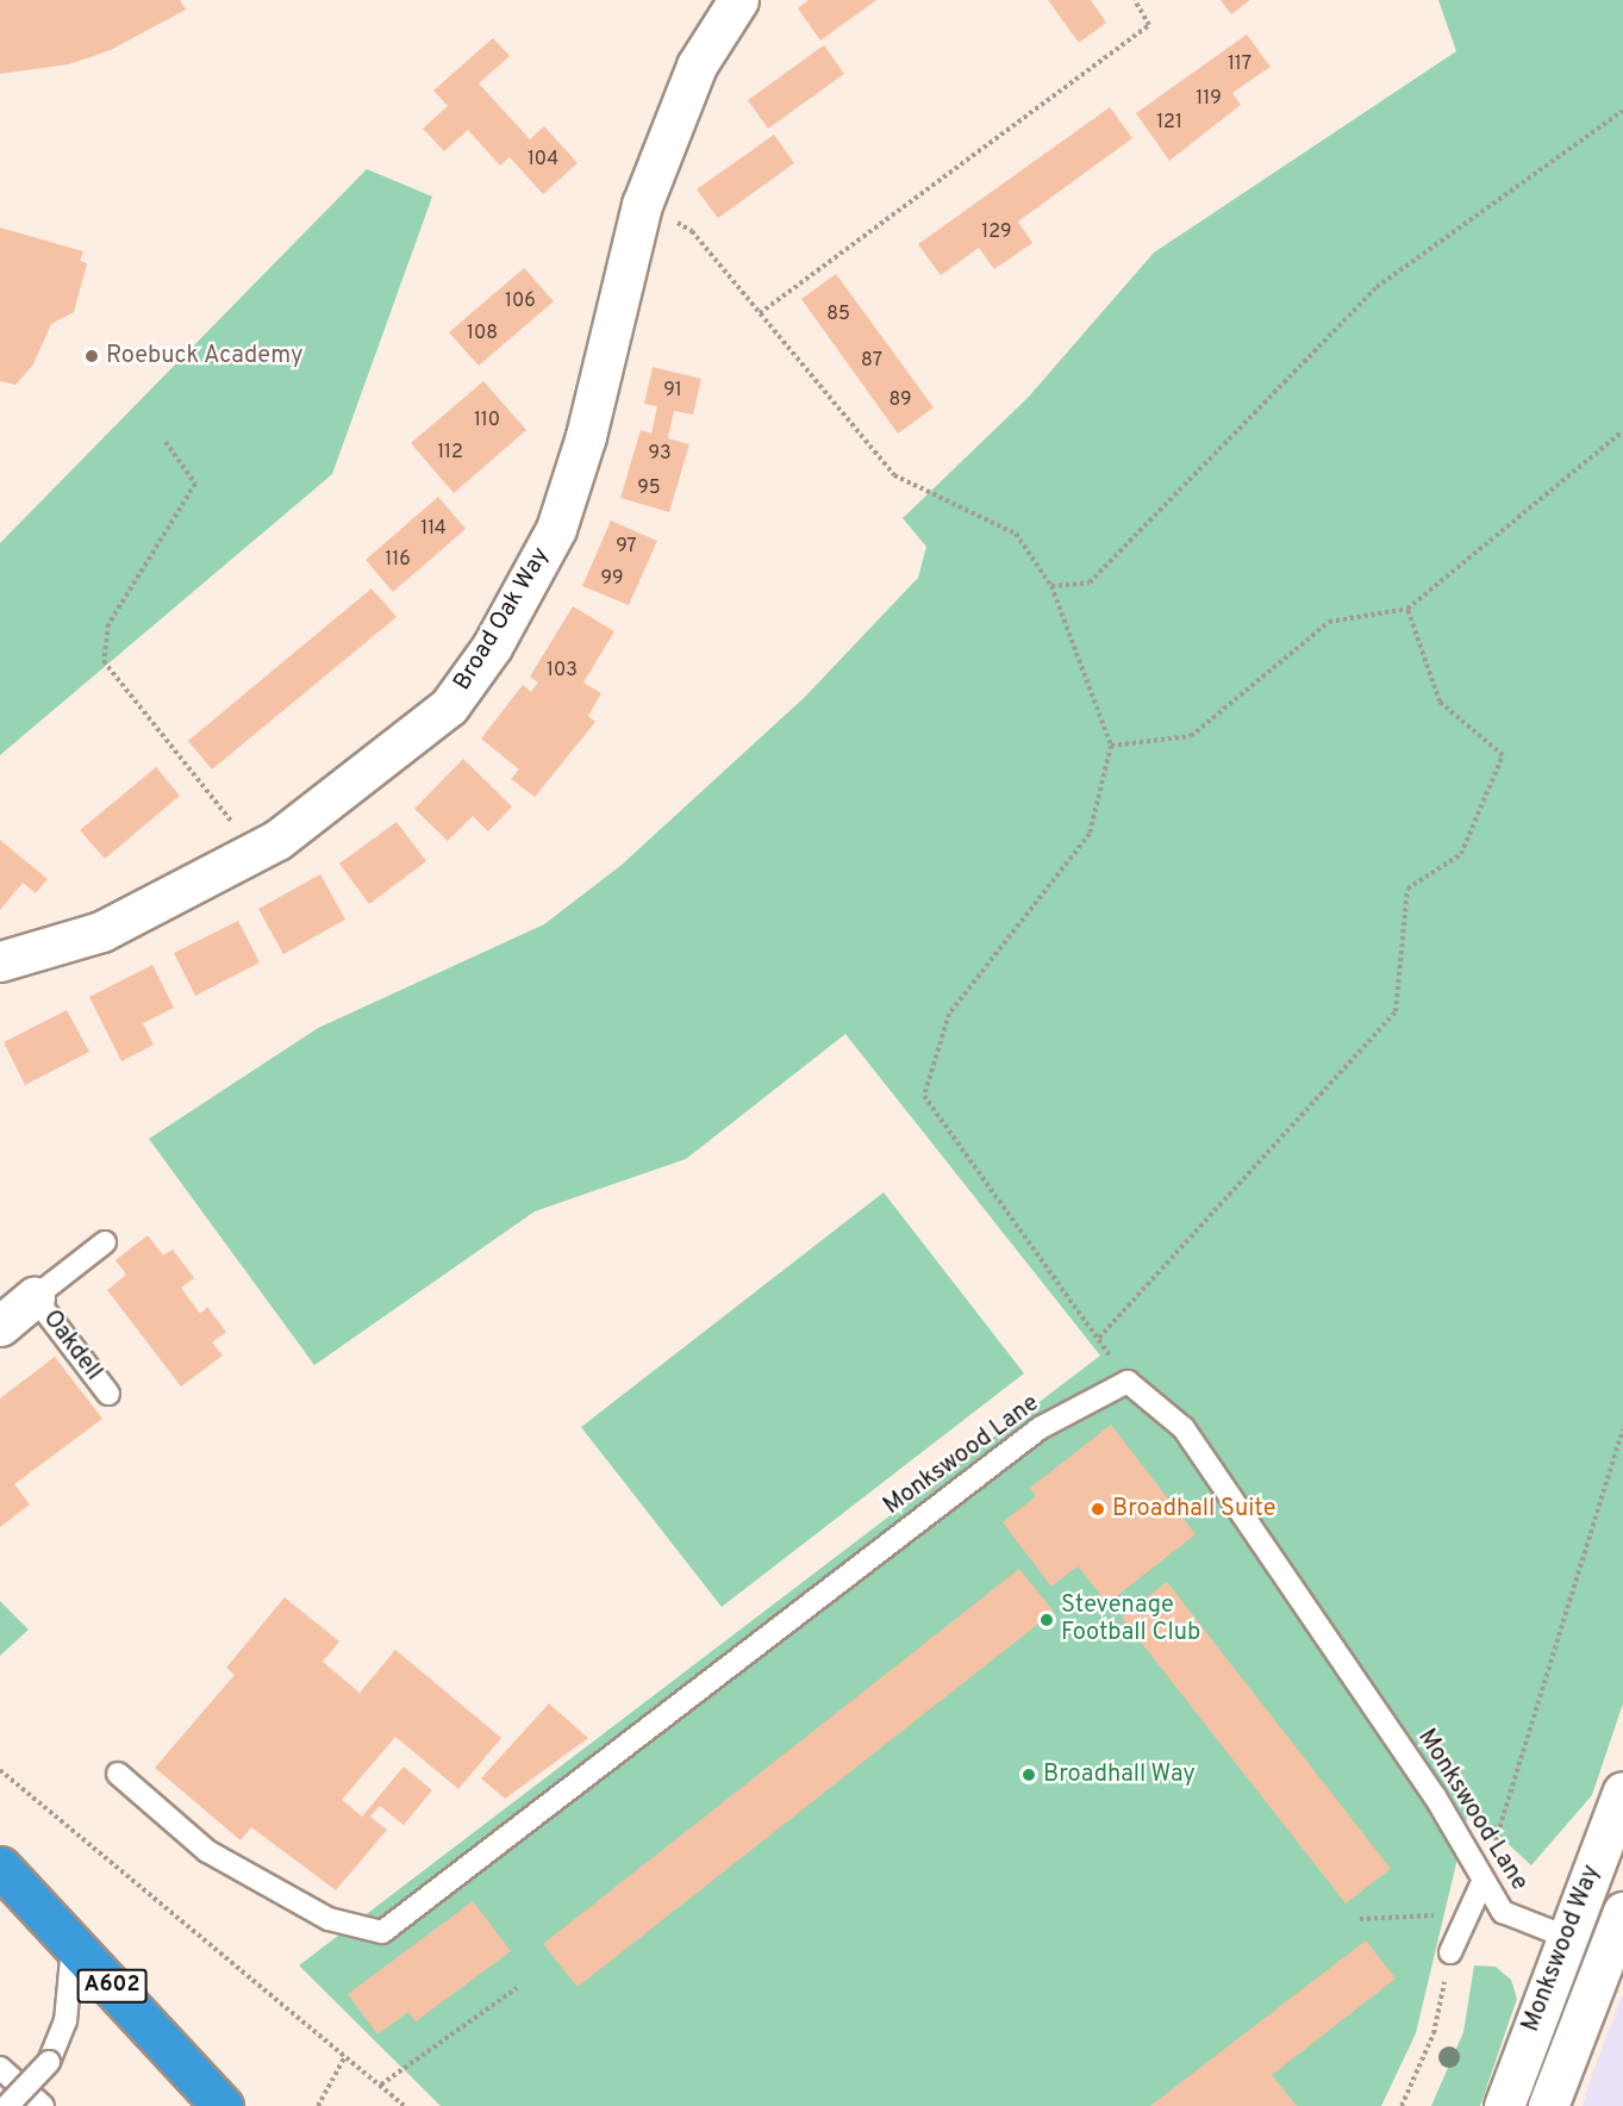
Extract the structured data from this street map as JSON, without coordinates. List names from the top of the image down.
{
  "streets": {
    "highway": ["A602"],
    "street": ["Broad Oak Way", "Oakdell", "Monkswood Way"],
    "lane": ["Monkswood Lane"]
  },
  "crossings": [
    ["Monkswood Lane", "Monkswood Way"]
  ],
  "places": [
    "Roebuck Academy",
    "Broadhall Suite",
    "Stevenage Football Club",
    "Broadhall Way"
  ],
  "house_numbers": [
    "117",
    "119",
    "121",
    "104",
    "129",
    "106",
    "85",
    "108",
    "87",
    "91",
    "89",
    "110",
    "112",
    "93",
    "95",
    "114",
    "97",
    "116",
    "99",
    "103"
  ]
}
